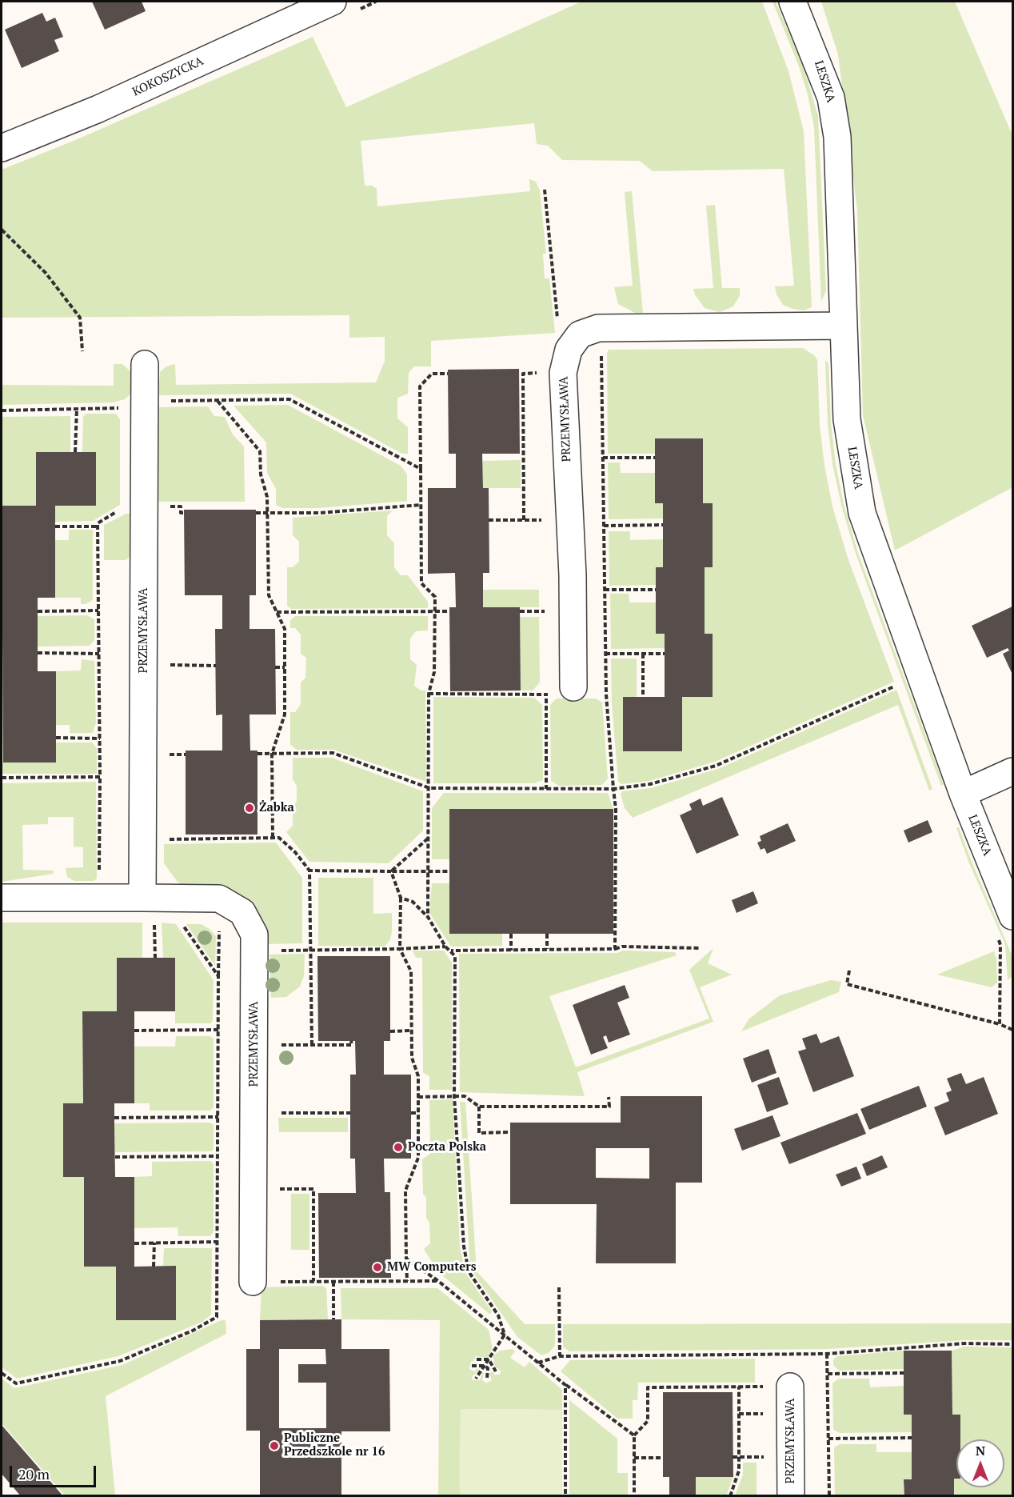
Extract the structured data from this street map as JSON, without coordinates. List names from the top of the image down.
{
  "streets": {
    "street": ["KOKOSZYCKA", "LESZKA", "PRZEMYSŁAWA"]
  },
  "crossings": [
    ["LESZKA", "PRZEMYSŁAWA"]
  ],
  "places": [
    "Żabka",
    "Poczta Polska",
    "MW Computers",
    "Publiczne Przedszkole nr 16"
  ],
  "scale_bar": "20 m",
  "north": "top"
}
